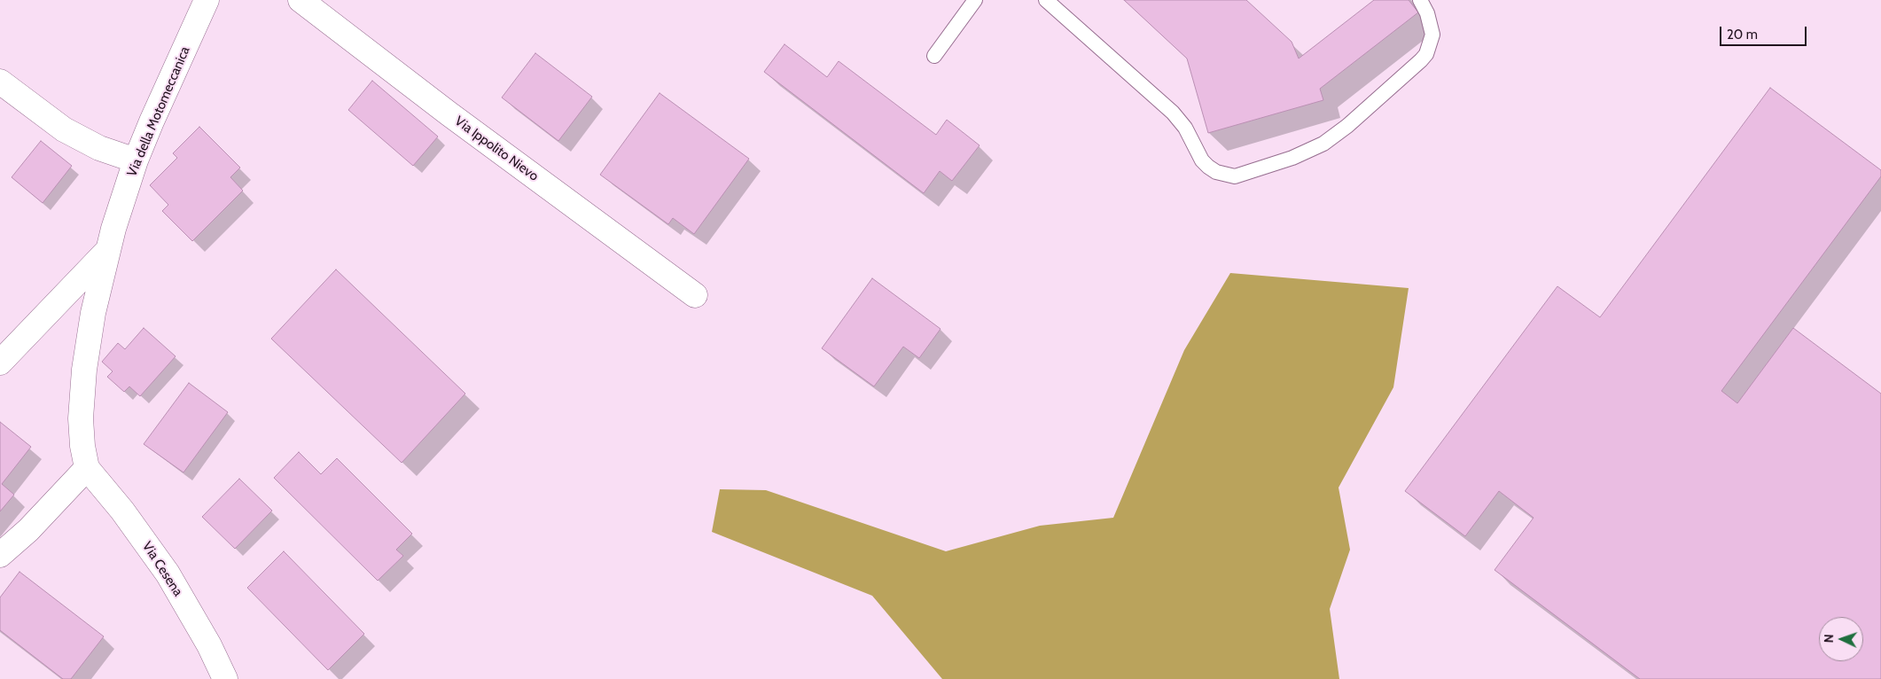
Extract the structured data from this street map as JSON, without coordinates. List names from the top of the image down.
{
  "streets": {
    "street": ["Via della Motomeccanica", "Via Ippolito Nievo", "Via Cesena"]
  },
  "crossings": [
    ["Via della Motomeccanica", "Via Cesena"]
  ],
  "scale_bar": "20 m",
  "north": "left"
}
